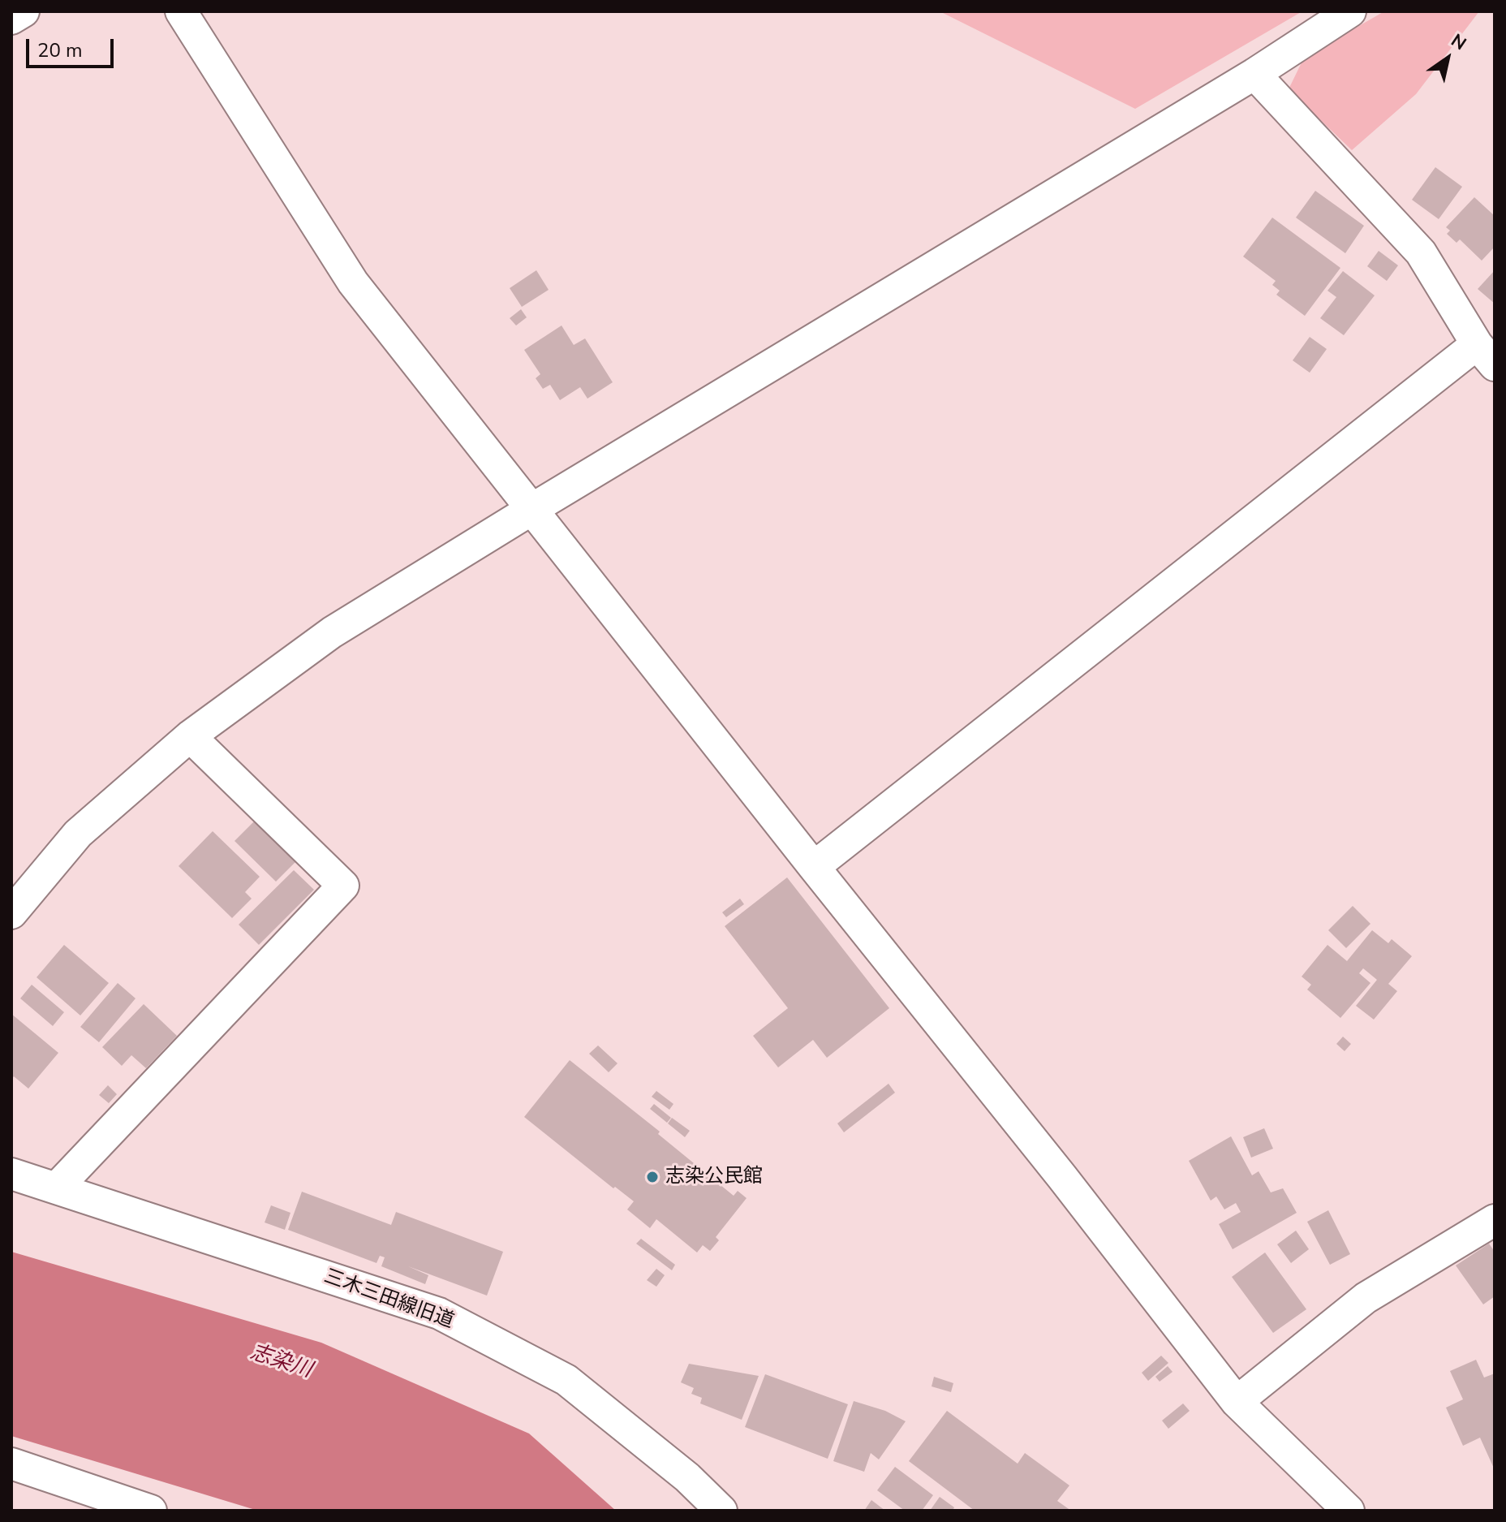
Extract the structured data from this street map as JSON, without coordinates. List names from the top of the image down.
{
  "streets": {
    "street": ["三木三田線旧道"]
  },
  "water": ["志染川"],
  "places": ["志染公民館"],
  "scale_bar": "20 m",
  "north": "top right"
}
